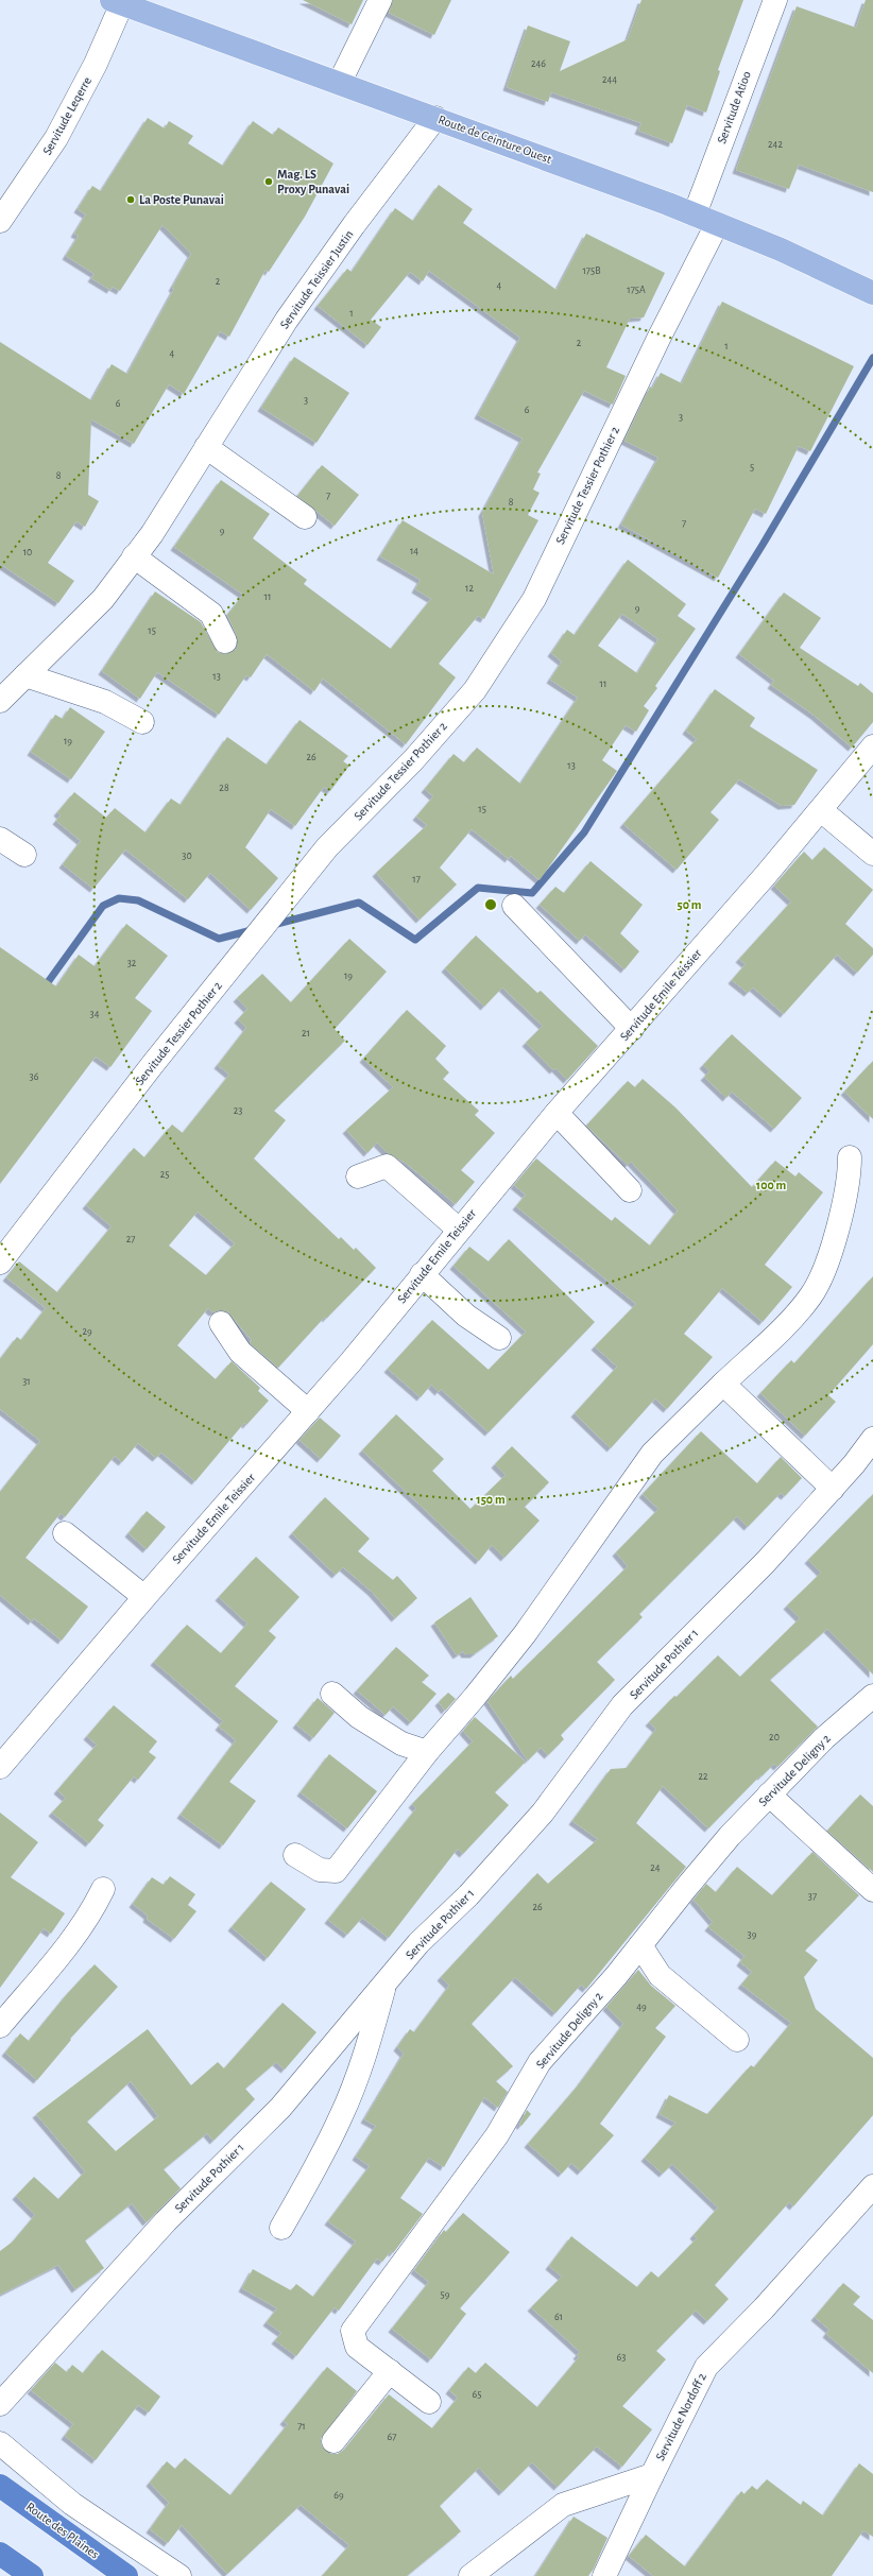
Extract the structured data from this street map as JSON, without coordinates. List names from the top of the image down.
{
  "streets": {
    "highway": ["Route des Plaines"],
    "main road": ["Route de Ceinture Ouest"],
    "street": [
      "Servitude Atioo",
      "Servitude Leqerre",
      "Servitude Teissier Justin",
      "Servitude Tessier Pothier 2",
      "Servitude Emile Teissier",
      "Servitude Pothier 1",
      "Servitude Deligny 2",
      "Servitude Nordoff 2"
    ]
  },
  "crossings": [
    ["Servitude Atioo", "Route de Ceinture Ouest"],
    ["Servitude Leqerre", "Route de Ceinture Ouest"],
    ["Route de Ceinture Ouest", "Servitude Teissier Justin"],
    ["Route de Ceinture Ouest", "Servitude Tessier Pothier 2"]
  ],
  "places": ["Mag. LS Proxy Punavai", "La Poste Punavai"],
  "house_numbers": [
    "246",
    "244",
    "242",
    "175B",
    "2",
    "4",
    "175A",
    "1",
    "2",
    "1",
    "4",
    "3",
    "6",
    "6",
    "3",
    "5",
    "8",
    "7",
    "8",
    "7",
    "9",
    "14",
    "10",
    "12",
    "11",
    "9",
    "15",
    "13",
    "11",
    "19",
    "26",
    "13",
    "28",
    "15",
    "30",
    "17",
    "32",
    "19",
    "34",
    "21",
    "36",
    "23",
    "25",
    "27",
    "29",
    "31",
    "20",
    "22",
    "24",
    "37",
    "26",
    "39",
    "49",
    "59",
    "61",
    "63",
    "65",
    "71",
    "67",
    "69"
  ],
  "rings": ["50 m", "100 m", "150 m"]
}
